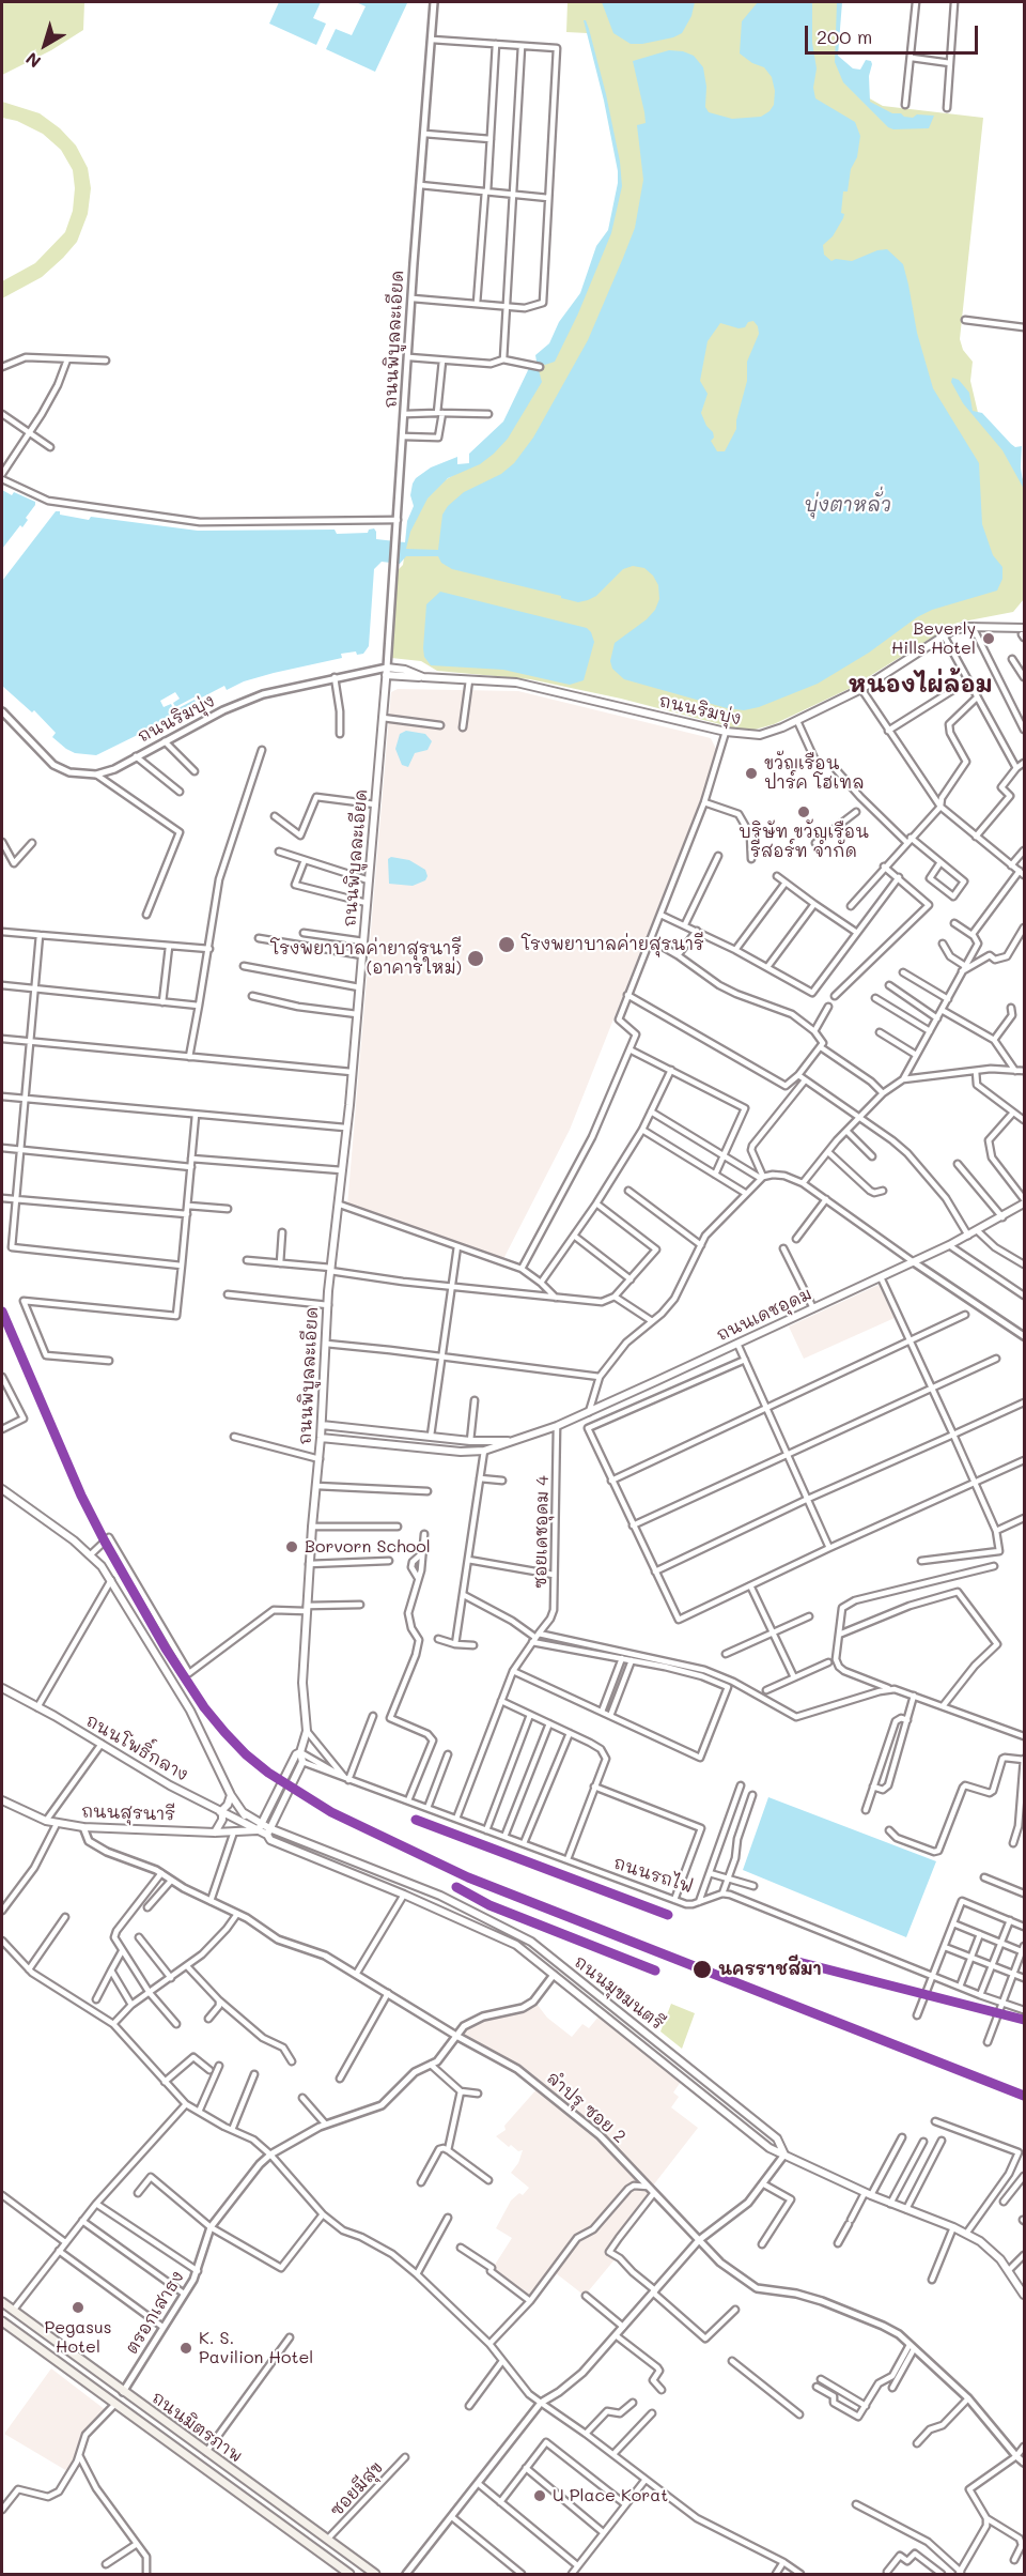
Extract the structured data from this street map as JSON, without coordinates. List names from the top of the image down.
{
  "streets": {
    "highway": ["ถนนมิตรภาพ"],
    "main road": [
      "ถนนพิบูลละเอียด",
      "ถนนริมบุ่ง",
      "ถนนเดชอุดม",
      "ถนนโพธิ์กลาง",
      "ถนนสุรนารี",
      "ถนนมุขมนตรี"
    ],
    "street": [
      "ซอยเดชอุดม 4",
      "ถนนรถไฟ",
      "ลำปรุ ซอย 2",
      "ตรอกเสาธง",
      "ซอยมีสุข"
    ]
  },
  "crossings": [
    ["ถนนพิบูลละเอียด", "ถนนริมบุ่ง"],
    ["ถนนพิบูลละเอียด", "ถนนเดชอุดม"],
    ["ถนนพิบูลละเอียด", "ถนนโพธิ์กลาง"],
    ["ถนนพิบูลละเอียด", "ถนนสุรนารี"],
    ["ถนนพิบูลละเอียด", "ถนนรถไฟ"],
    ["ถนนเดชอุดม", "ซอยเดชอุดม 4"],
    ["ซอยเดชอุดม 4", "ถนนรถไฟ"],
    ["ถนนโพธิ์กลาง", "ถนนสุรนารี"],
    ["ถนนสุรนารี", "ลำปรุ ซอย 2"],
    ["ถนนมุขมนตรี", "ตรอกเสาธง"],
    ["ลำปรุ ซอย 2", "ตรอกเสาธง"],
    ["ตรอกเสาธง", "ถนนมิตรภาพ"],
    ["ถนนมิตรภาพ", "ซอยมีสุข"]
  ],
  "districts": ["หนองไผ่ล้อม"],
  "water": ["บุ่งตาหลั่ว"],
  "places": [
    "Beverly Hills Hotel",
    "ขวัญเรือน ปาร์ค โฮเทล",
    "บริษัท ขวัญเรือน รีสอร์ท จำกัด",
    "โรงพยาบาลค่ายสุรนารี",
    "โรงพยาบาลค่ายาสุรนารี (อาคารใหม่)",
    "Borvorn School",
    "นครราชสีมา",
    "Pegasus Hotel",
    "K. S. Pavilion Hotel",
    "U Place Korat"
  ],
  "scale_bar": "200 m",
  "north": "bottom left"
}
